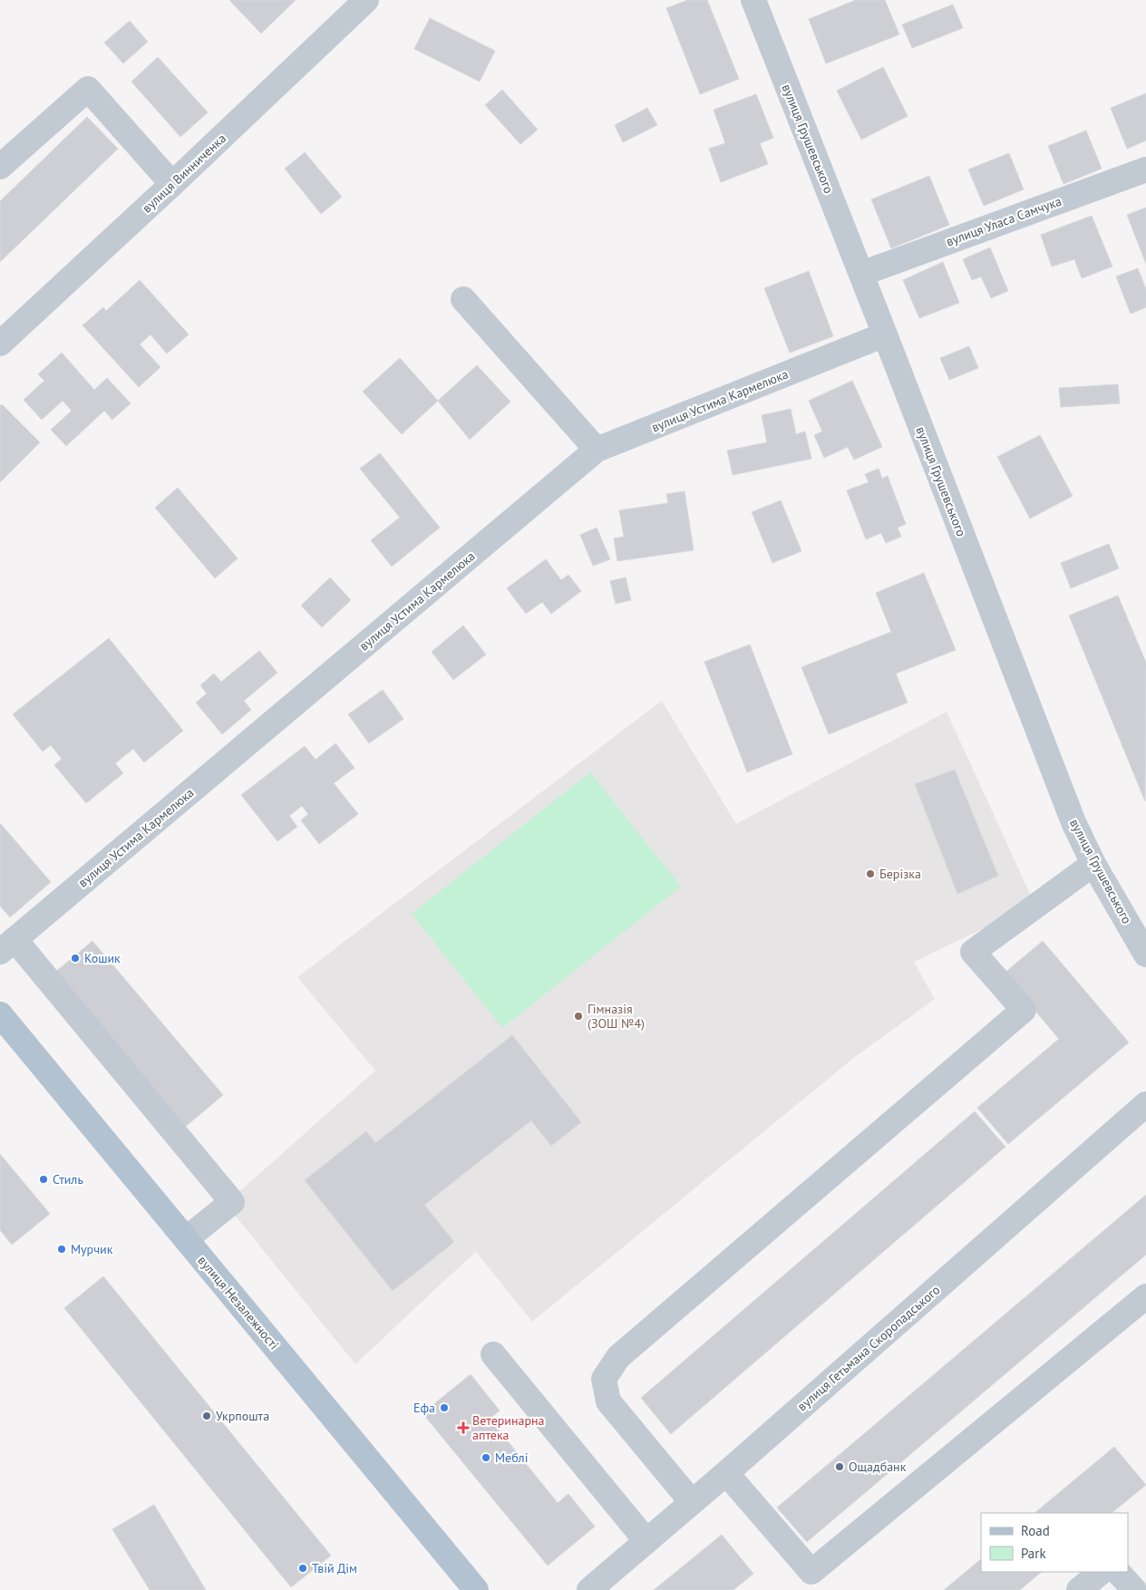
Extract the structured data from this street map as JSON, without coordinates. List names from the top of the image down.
{
  "streets": {
    "main road": ["вулиця Незалежності"],
    "street": [
      "вулиця Грушевського",
      "вулиця Винниченка",
      "вулиця Уласа Самчука",
      "вулиця Устима Кармелюка",
      "вулиця Гетьмана Скоропадського"
    ]
  },
  "crossings": [
    ["вулиця Грушевського", "вулиця Уласа Самчука"],
    ["вулиця Грушевського", "вулиця Устима Кармелюка"]
  ],
  "places": {
    "other": [
      "Берізка",
      "Кошик",
      "Гімназія (ЗОШ №4)",
      "Стиль",
      "Мурчик",
      "Ефа",
      "Укрпошта",
      "Меблі",
      "Ощадбанк",
      "Твій Дім"
    ],
    "health": ["Ветеринарна аптека"]
  },
  "legend": ["Road", "Park"]
}
